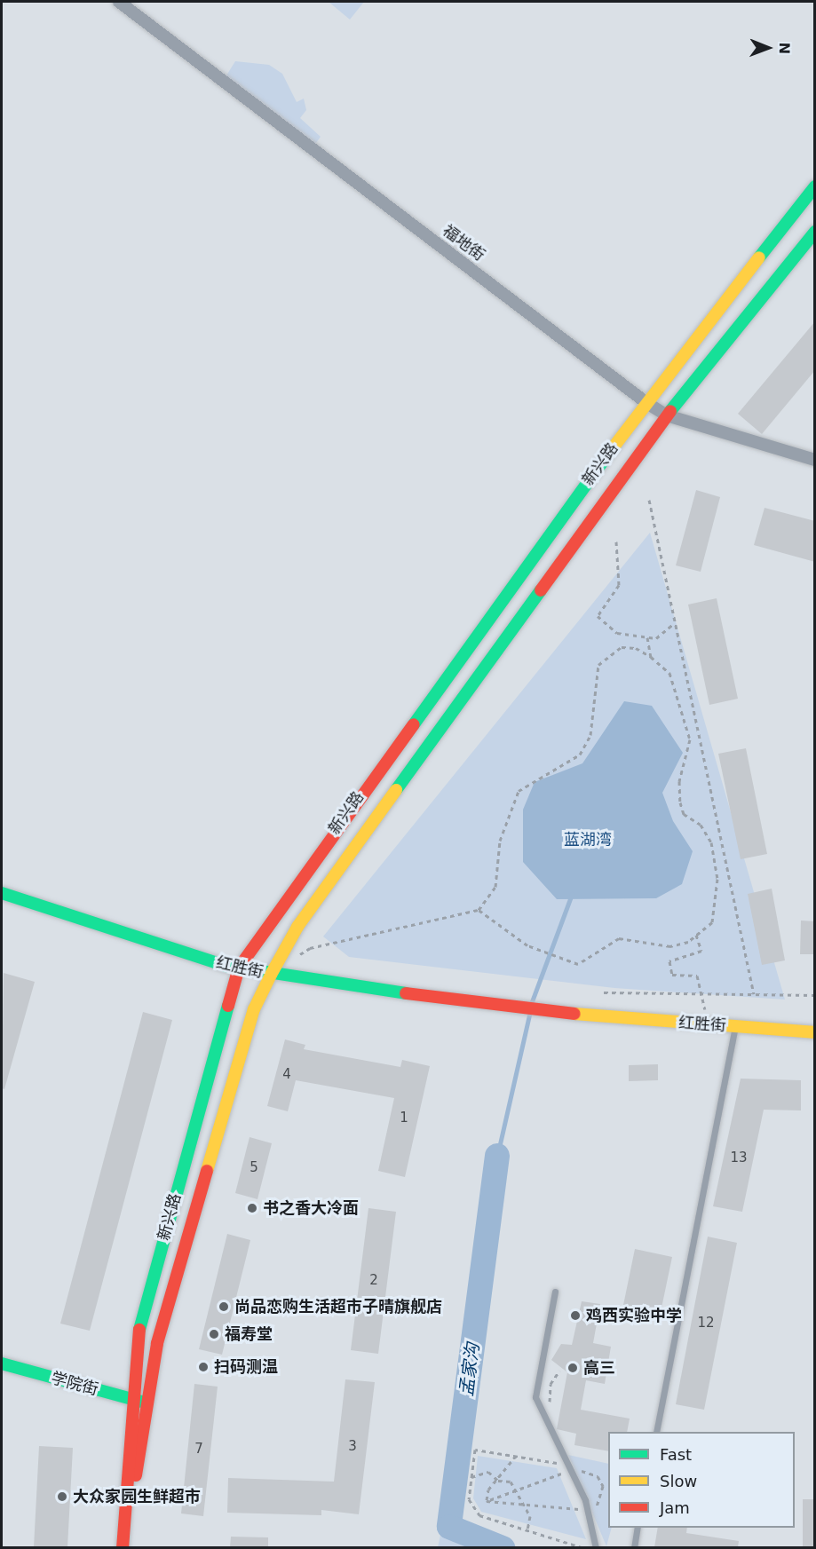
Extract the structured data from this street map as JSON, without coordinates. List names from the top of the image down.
{
  "streets": {
    "main road": ["新兴路", "红胜街", "学院街"],
    "street": ["福地街"]
  },
  "crossings": [
    ["福地街", "新兴路"],
    ["新兴路", "红胜街"],
    ["新兴路", "学院街"]
  ],
  "water": ["孟家沟"],
  "parks": ["蓝湖湾"],
  "places": [
    "书之香大冷面",
    "尚品恋购生活超市子晴旗舰店",
    "鸡西实验中学",
    "福寿堂",
    "扫码测温",
    "高三",
    "大众家园生鲜超市"
  ],
  "house_numbers": [
    "4",
    "1",
    "13",
    "5",
    "2",
    "12",
    "3",
    "7"
  ],
  "legend": ["Fast", "Slow", "Jam"],
  "north": "right"
}
